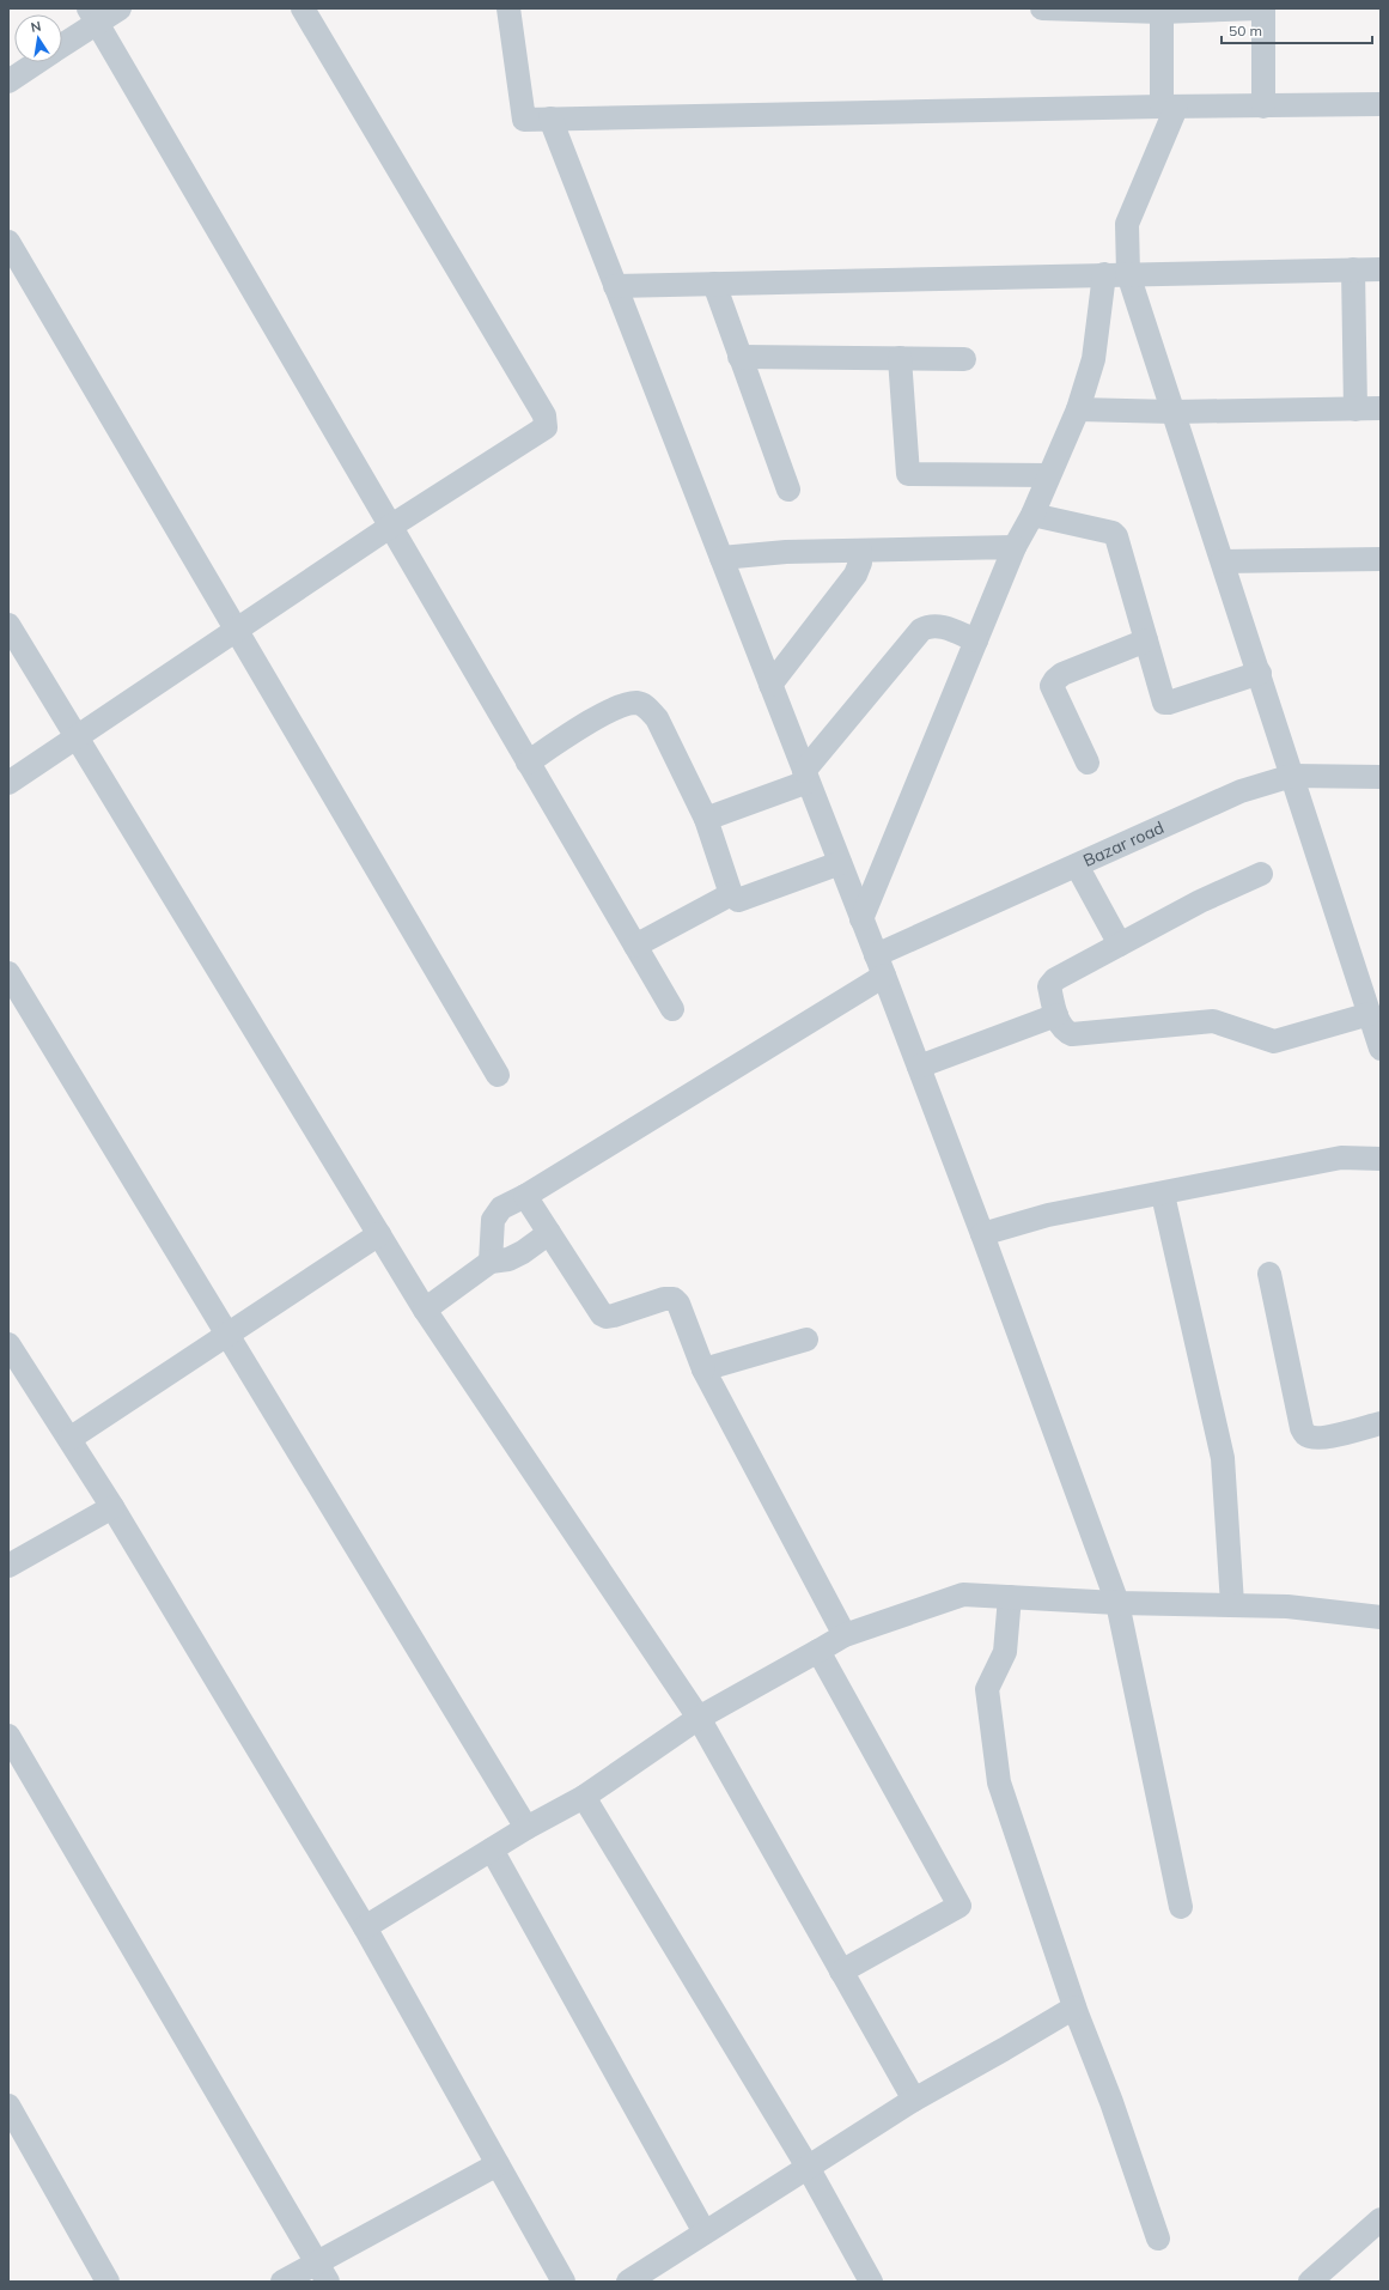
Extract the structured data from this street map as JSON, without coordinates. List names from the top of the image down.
{
  "streets": {
    "street": ["Bazar road"]
  },
  "scale_bar": "50 m",
  "north": "top"
}
